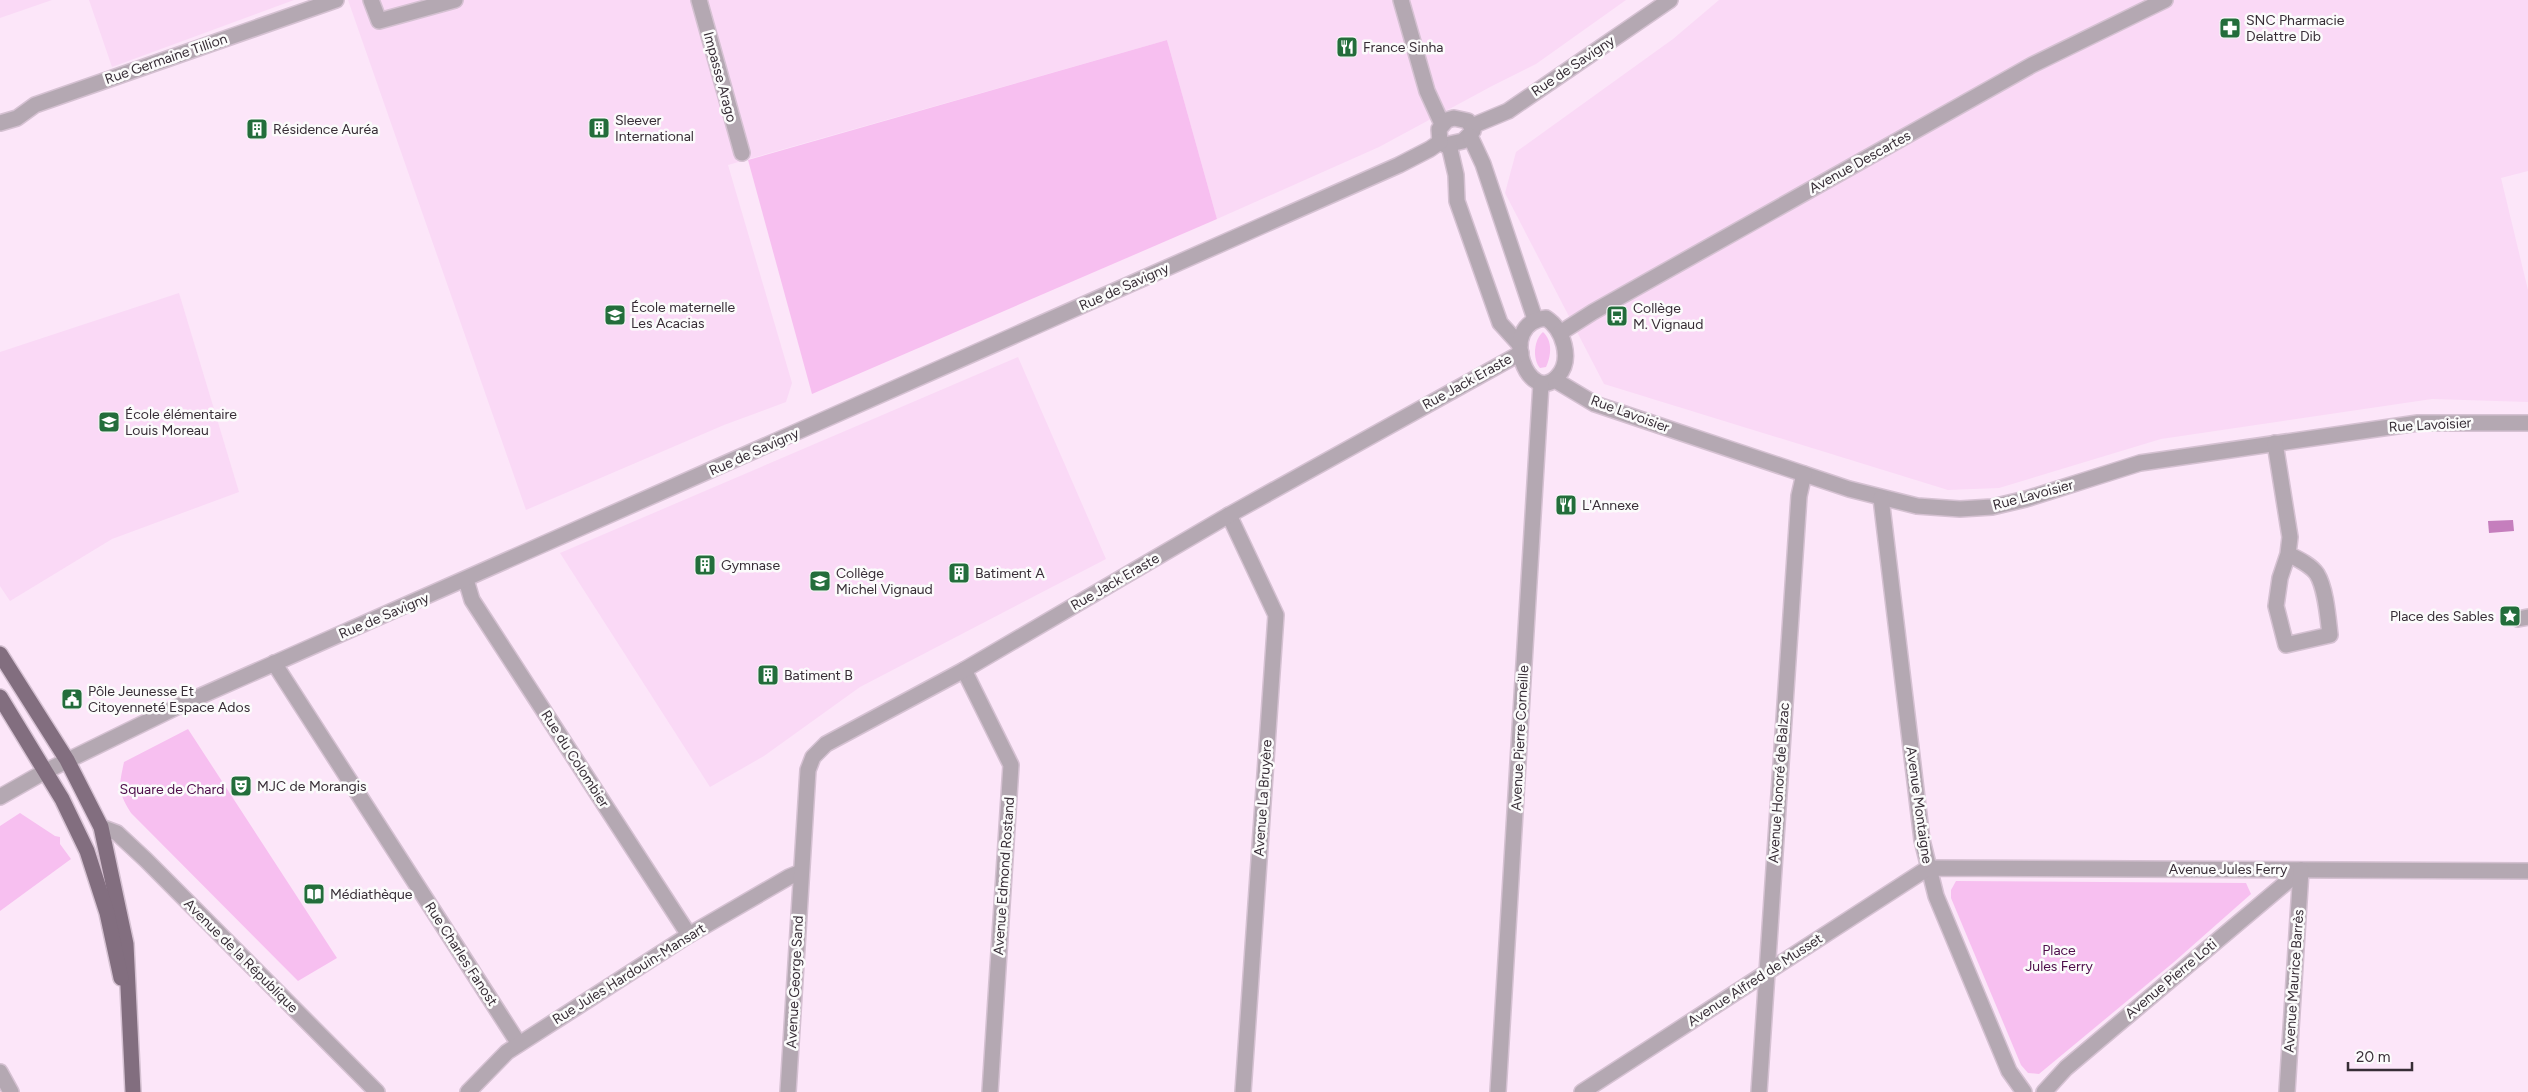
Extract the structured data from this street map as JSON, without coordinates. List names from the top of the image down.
{
  "streets": {
    "street": [
      "Rue Germaine Tillion",
      "Rue de Savigny",
      "Impasse Arago",
      "Avenue Descartes",
      "Rue Jack Eraste",
      "Rue Lavoisier",
      "Avenue Pierre Corneille",
      "Rue du Colombier",
      "Avenue Honoré de Balzac",
      "Avenue La Bruyère",
      "Avenue Montaigne",
      "Avenue Jules Ferry",
      "Avenue Edmond Rostand",
      "Rue Charles Fanost",
      "Avenue de la République",
      "Rue Jules Hardouin-Mansart",
      "Avenue Pierre Loti",
      "Avenue Alfred de Musset",
      "Avenue Maurice Barrès",
      "Avenue George Sand"
    ]
  },
  "crossings": [
    ["Rue de Savigny", "Rue du Colombier"],
    ["Rue de Savigny", "Rue Charles Fanost"],
    ["Avenue Descartes", "Rue Jack Eraste"],
    ["Avenue Descartes", "Rue Lavoisier"],
    ["Avenue Descartes", "Avenue Pierre Corneille"],
    ["Rue Jack Eraste", "Rue Lavoisier"],
    ["Rue Jack Eraste", "Avenue Pierre Corneille"],
    ["Rue Jack Eraste", "Avenue La Bruyère"],
    ["Rue Jack Eraste", "Avenue Edmond Rostand"],
    ["Rue Jack Eraste", "Rue Jules Hardouin-Mansart"],
    ["Rue Jack Eraste", "Avenue George Sand"],
    ["Rue Lavoisier", "Avenue Pierre Corneille"],
    ["Rue Lavoisier", "Avenue Honoré de Balzac"],
    ["Rue Lavoisier", "Avenue Montaigne"],
    ["Rue du Colombier", "Rue Jules Hardouin-Mansart"],
    ["Avenue Honoré de Balzac", "Avenue Alfred de Musset"],
    ["Avenue Montaigne", "Avenue Jules Ferry"],
    ["Avenue Montaigne", "Avenue Alfred de Musset"],
    ["Avenue Jules Ferry", "Avenue Pierre Loti"],
    ["Avenue Jules Ferry", "Avenue Alfred de Musset"],
    ["Avenue Jules Ferry", "Avenue Maurice Barrès"],
    ["Rue Charles Fanost", "Rue Jules Hardouin-Mansart"],
    ["Rue Jules Hardouin-Mansart", "Avenue George Sand"],
    ["Avenue Pierre Loti", "Avenue Maurice Barrès"]
  ],
  "parks": ["Square de Chard", "Place Jules Ferry"],
  "places": {
    "pharmacy": ["SNC Pharmacie Delattre Dib"],
    "restaurant": ["France Sinha", "L'Annexe"],
    "building": [
      "Sleever International",
      "Résidence Auréa",
      "Gymnase",
      "Batiment A",
      "Batiment B"
    ],
    "school or university": ["École maternelle Les Acacias", "École élémentaire Louis Moreau", "Collège Michel Vignaud"],
    "bus stop": ["Collège M. Vignaud"],
    "place": ["Place des Sables"],
    "public building": ["Pôle Jeunesse Et Citoyenneté Espace Ados"],
    "theatre": ["MJC de Morangis"],
    "library": ["Médiathèque"]
  },
  "scale_bar": "20 m"
}
